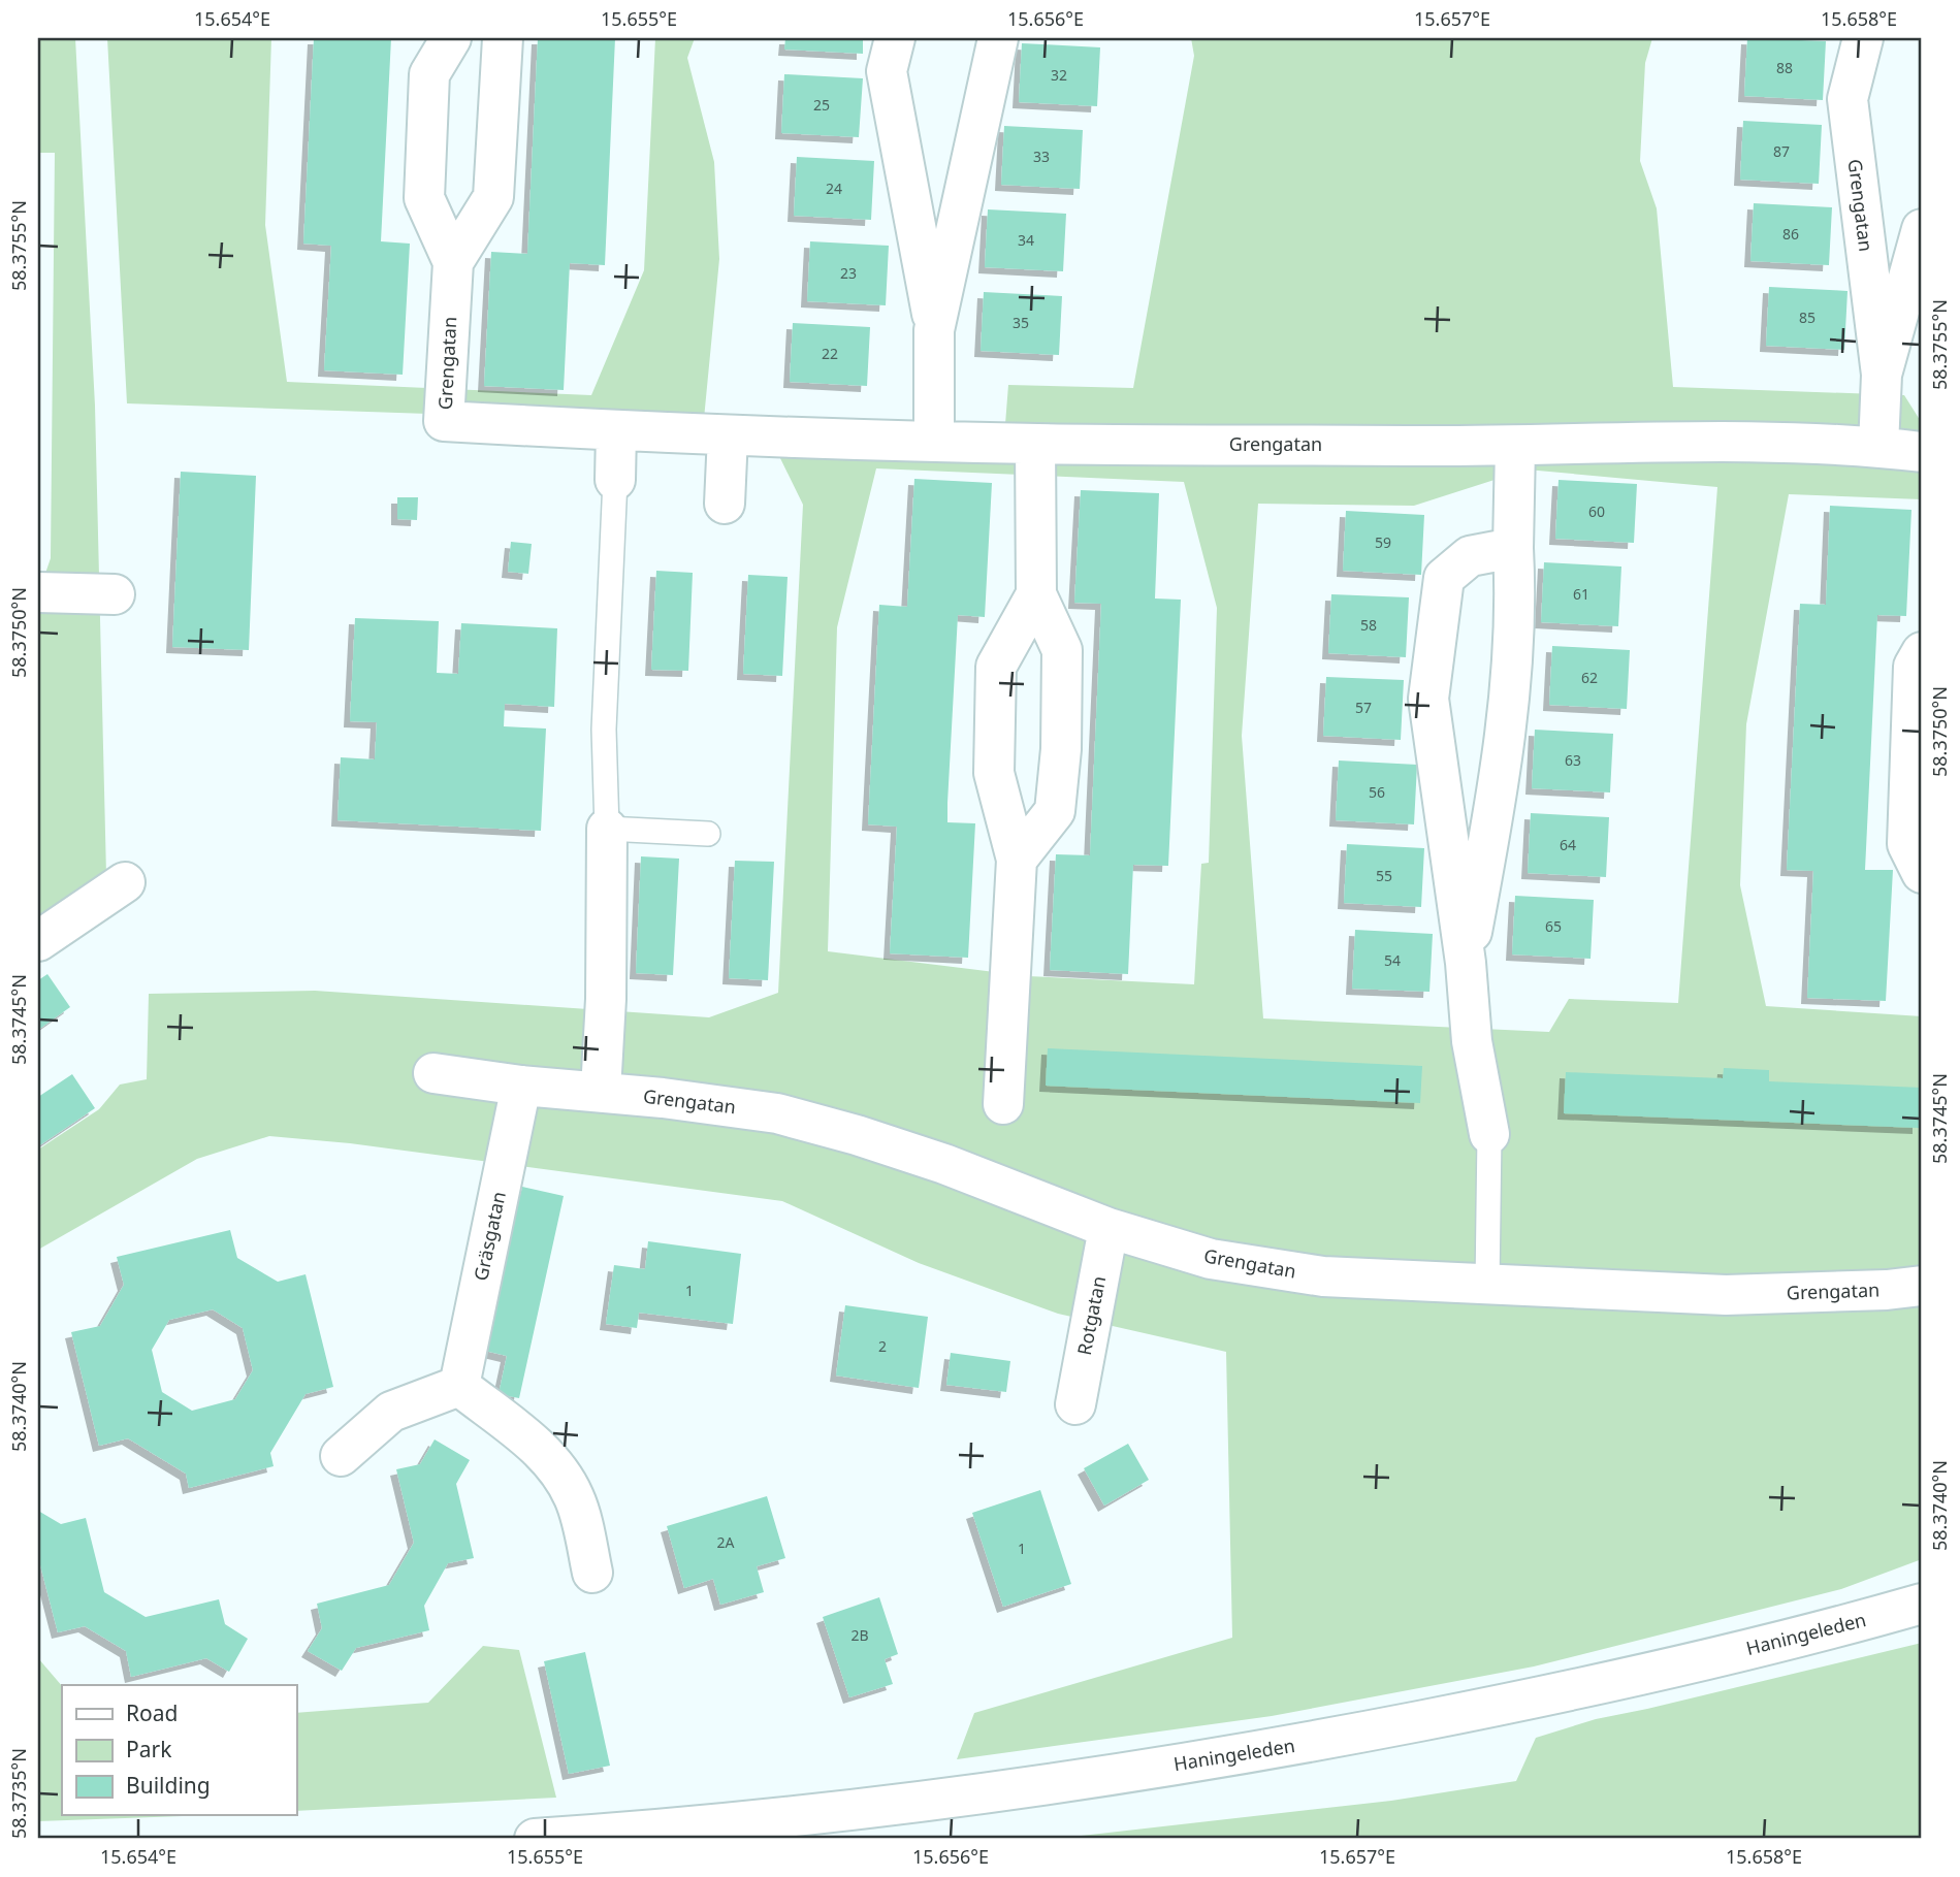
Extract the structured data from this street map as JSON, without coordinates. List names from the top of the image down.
{
  "streets": {
    "street": [
      "Grengatan",
      "Gräsgatan",
      "Rotgatan",
      "Haningeleden"
    ]
  },
  "crossings": [
    ["Grengatan", "Gräsgatan"],
    ["Grengatan", "Rotgatan"]
  ],
  "house_numbers": [
    "88",
    "32",
    "25",
    "87",
    "33",
    "24",
    "86",
    "34",
    "23",
    "85",
    "35",
    "22",
    "60",
    "59",
    "61",
    "58",
    "62",
    "57",
    "63",
    "56",
    "64",
    "55",
    "65",
    "54",
    "1",
    "2",
    "2A",
    "1",
    "2B"
  ],
  "legend": ["Road", "Park", "Building"],
  "coordinates": [
    "15.654°E",
    "15.655°E",
    "15.656°E",
    "15.657°E",
    "15.658°E",
    "58.3755°N",
    "58.3750°N",
    "58.3745°N",
    "58.3740°N",
    "58.3735°N"
  ]
}
